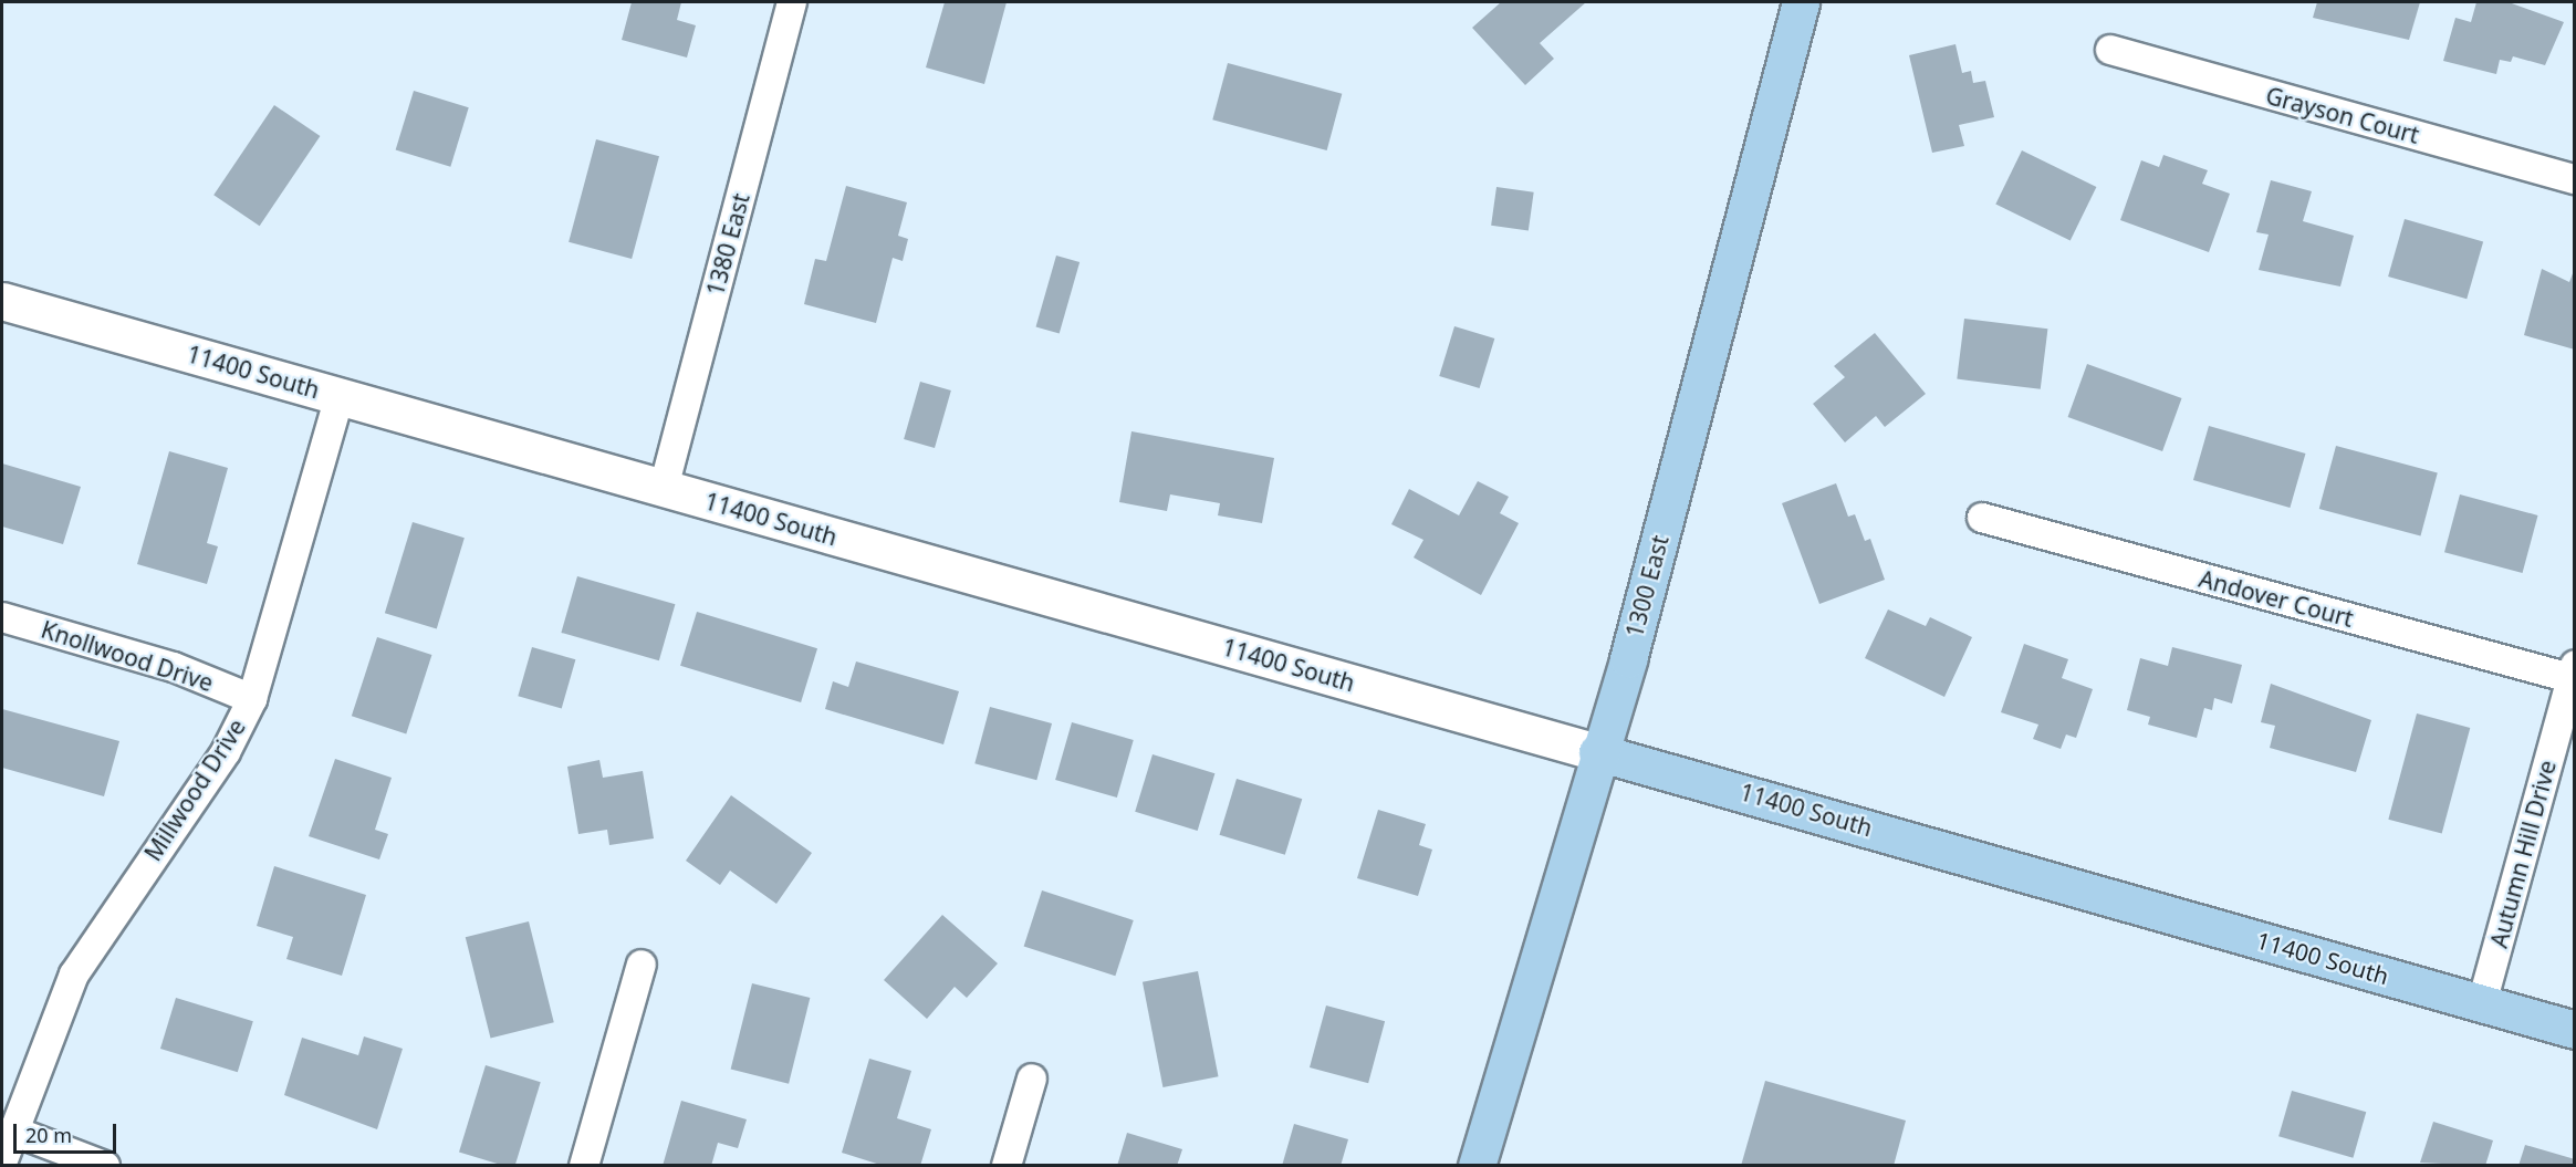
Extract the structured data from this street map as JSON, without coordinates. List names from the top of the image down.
{
  "streets": {
    "main road": ["11400 South", "1300 East"],
    "street": [
      "Grayson Court",
      "1380 East",
      "Andover Court",
      "Knollwood Drive",
      "Millwood Drive",
      "Autumn Hill Drive"
    ]
  },
  "crossings": [
    ["1380 East", "11400 South"],
    ["11400 South", "1300 East"],
    ["11400 South", "Millwood Drive"],
    ["11400 South", "Autumn Hill Drive"],
    ["Andover Court", "Autumn Hill Drive"],
    ["Knollwood Drive", "Millwood Drive"]
  ],
  "scale_bar": "20 m"
}
